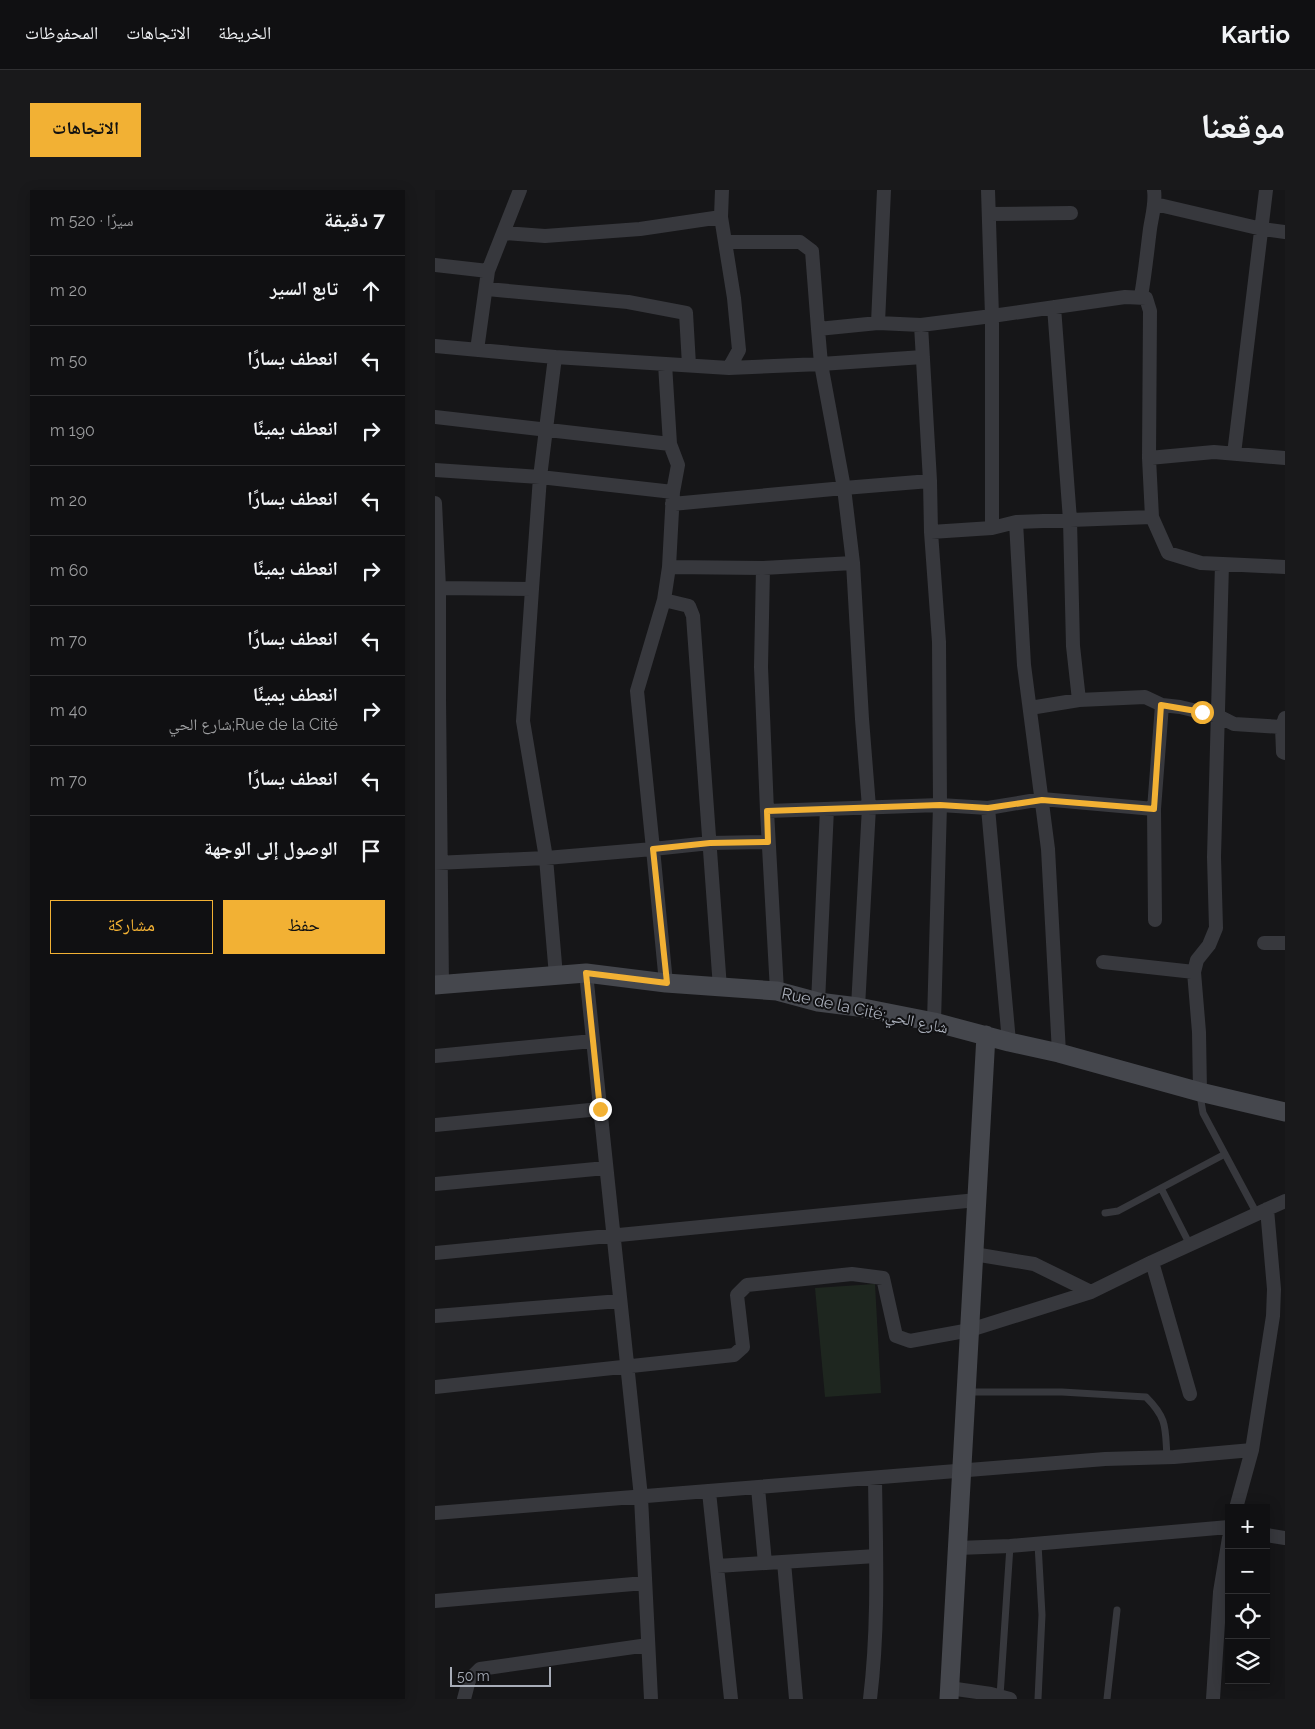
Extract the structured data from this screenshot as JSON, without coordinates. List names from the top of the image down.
{
  "streets": {
    "street": ["Rue de la Cité;شارع الحي"]
  },
  "scale_bar": "50 m",
  "page": {
    "header": "Kartio",
    "nav": ["الخريطة", "الاتجاهات", "المحفوظات"],
    "title": "موقعنا",
    "buttons": [
      "الاتجاهات",
      ["حفظ", "مشاركة"]
    ],
    "heading": ["7 دقيقة", "سيرًا · 520 m"],
    "list": [
      ["تابع السير", "20 m"],
      ["انعطف يسارًا", "50 m"],
      ["انعطف يمينًا", "190 m"],
      ["انعطف يسارًا", "20 m"],
      ["انعطف يمينًا", "60 m"],
      ["انعطف يسارًا", "70 m"],
      ["انعطف يمينًا", "Rue de la Cité;شارع الحي", "40 m"],
      ["انعطف يسارًا", "70 m"],
      "الوصول إلى الوجهة"
    ],
    "map_buttons": ["+", "−"],
    "scale": "50 m"
  }
}
